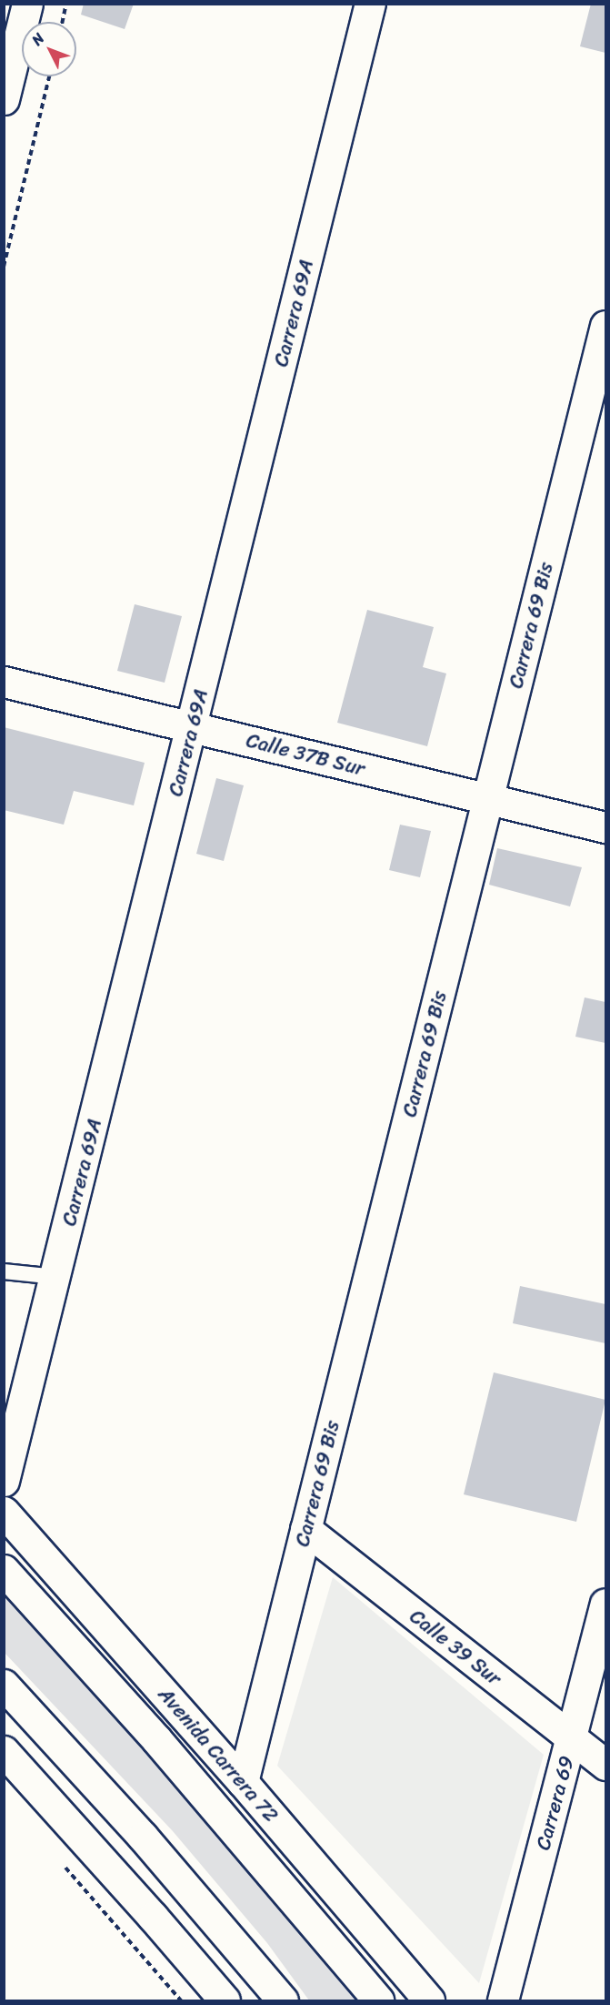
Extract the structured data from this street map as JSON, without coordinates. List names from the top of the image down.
{
  "streets": {
    "main road": [
      "Carrera 69A",
      "Carrera 69 Bis",
      "Calle 37B Sur",
      "Calle 39 Sur",
      "Avenida Carrera 72",
      "Carrera 69"
    ]
  },
  "crossings": [
    ["Carrera 69A", "Calle 37B Sur"],
    ["Carrera 69 Bis", "Calle 37B Sur"],
    ["Carrera 69 Bis", "Calle 39 Sur"],
    ["Carrera 69 Bis", "Avenida Carrera 72"],
    ["Calle 39 Sur", "Carrera 69"]
  ],
  "north": "top left"
}
